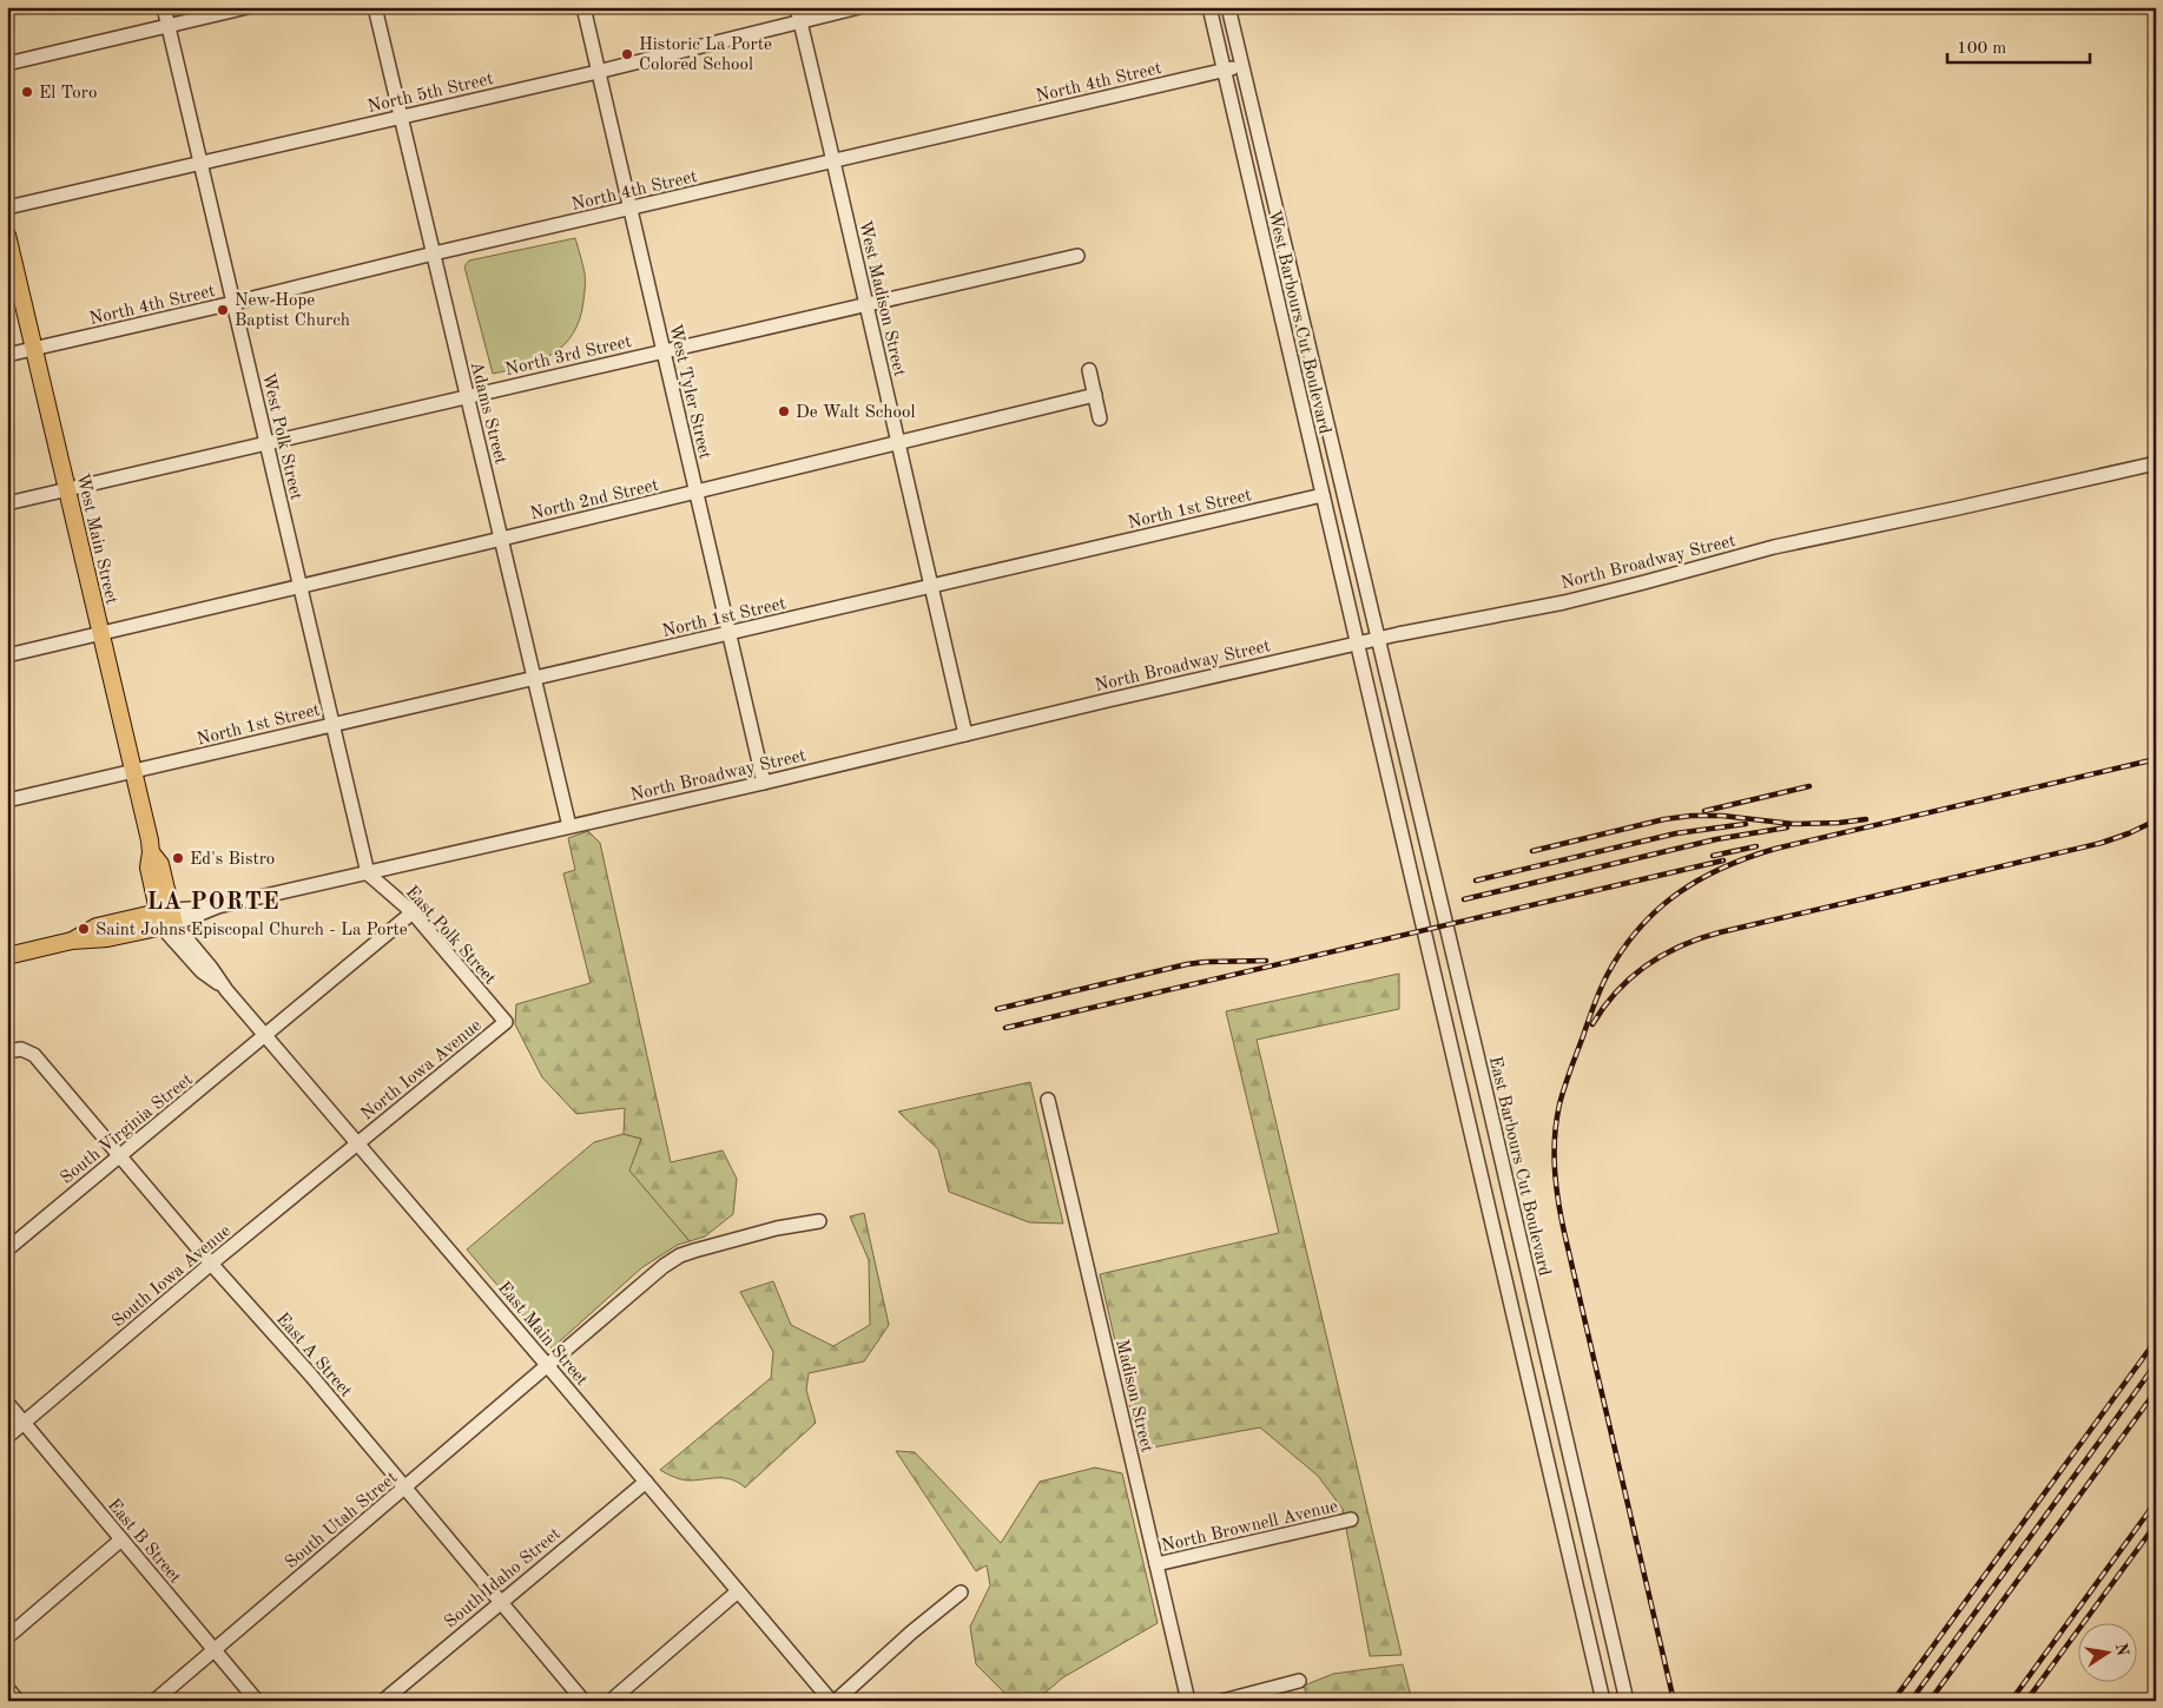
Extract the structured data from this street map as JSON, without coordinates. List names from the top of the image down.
{
  "streets": {
    "main road": ["West Main Street"],
    "street": [
      "North 4th Street",
      "North 5th Street",
      "West Madison Street",
      "West Barbours Cut Boulevard",
      "North 3rd Street",
      "West Tyler Street",
      "Adams Street",
      "West Polk Street",
      "North 2nd Street",
      "North 1st Street",
      "North Broadway Street",
      "East Polk Street",
      "North Iowa Avenue",
      "South Virginia Street",
      "East Barbours Cut Boulevard",
      "South Iowa Avenue",
      "East Main Street",
      "East A Street",
      "Madison Street",
      "South Utah Street",
      "North Brownell Avenue",
      "East B Street",
      "South Idaho Street"
    ]
  },
  "crossings": [
    ["North 4th Street", "West Madison Street"],
    ["North 4th Street", "West Barbours Cut Boulevard"],
    ["North 4th Street", "West Tyler Street"],
    ["North 4th Street", "Adams Street"],
    ["North 4th Street", "West Polk Street"],
    ["North 4th Street", "West Main Street"],
    ["North 5th Street", "West Madison Street"],
    ["North 5th Street", "West Tyler Street"],
    ["North 5th Street", "Adams Street"],
    ["North 5th Street", "West Polk Street"],
    ["West Madison Street", "North 3rd Street"],
    ["West Madison Street", "North 2nd Street"],
    ["West Madison Street", "North 1st Street"],
    ["West Madison Street", "North Broadway Street"],
    ["West Barbours Cut Boulevard", "North 1st Street"],
    ["West Barbours Cut Boulevard", "North Broadway Street"],
    ["West Barbours Cut Boulevard", "East Barbours Cut Boulevard"],
    ["North 3rd Street", "West Tyler Street"],
    ["North 3rd Street", "Adams Street"],
    ["North 3rd Street", "West Polk Street"],
    ["North 3rd Street", "West Main Street"],
    ["West Tyler Street", "North 2nd Street"],
    ["West Tyler Street", "North 1st Street"],
    ["West Tyler Street", "North Broadway Street"],
    ["Adams Street", "North 2nd Street"],
    ["Adams Street", "North 1st Street"],
    ["Adams Street", "North Broadway Street"],
    ["West Polk Street", "North 2nd Street"],
    ["West Polk Street", "North 1st Street"],
    ["West Polk Street", "North Broadway Street"],
    ["West Polk Street", "East Polk Street"],
    ["North 2nd Street", "West Main Street"],
    ["North 1st Street", "West Main Street"],
    ["West Main Street", "North Broadway Street"],
    ["West Main Street", "East Main Street"],
    ["North Broadway Street", "East Polk Street"],
    ["North Broadway Street", "East Barbours Cut Boulevard"],
    ["North Broadway Street", "East Main Street"],
    ["East Polk Street", "North Iowa Avenue"],
    ["East Polk Street", "South Virginia Street"],
    ["North Iowa Avenue", "South Iowa Avenue"],
    ["North Iowa Avenue", "East Main Street"],
    ["South Virginia Street", "East Main Street"],
    ["South Virginia Street", "East A Street"],
    ["South Iowa Avenue", "East Main Street"],
    ["South Iowa Avenue", "East A Street"],
    ["South Iowa Avenue", "East B Street"],
    ["East Main Street", "South Utah Street"],
    ["East Main Street", "South Idaho Street"],
    ["East A Street", "South Utah Street"],
    ["East A Street", "South Idaho Street"],
    ["Madison Street", "North Brownell Avenue"],
    ["South Utah Street", "East B Street"]
  ],
  "districts": ["LA PORTE"],
  "places": [
    "Historic La Porte Colored School",
    "El Toro",
    "New Hope Baptist Church",
    "De Walt School",
    "Ed's Bistro",
    "Saint Johns Episcopal Church - La Porte"
  ],
  "scale_bar": "100 m",
  "north": "right"
}
